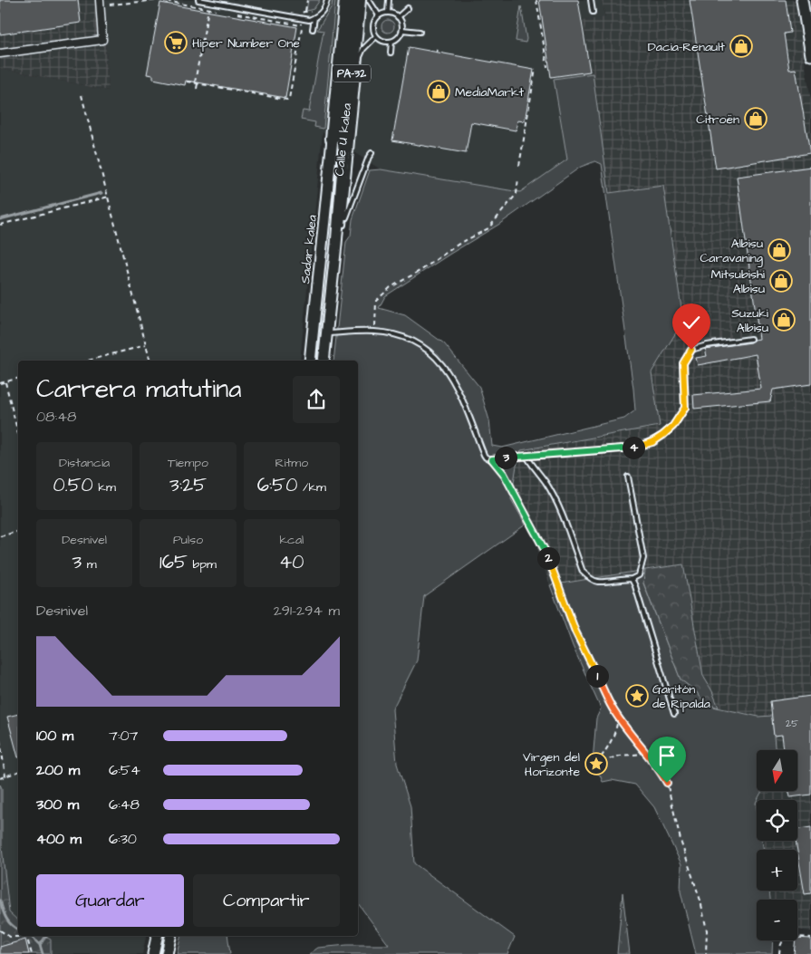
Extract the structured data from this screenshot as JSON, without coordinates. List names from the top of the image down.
{
  "streets": {
    "highway": ["PA-32"],
    "street": ["Sadar kalea"],
    "lane": ["Calle U kalea"]
  },
  "crossings": [
    ["PA-32", "Sadar kalea"]
  ],
  "places": {
    "supermarket": ["Hiper Number One"],
    "shop": [
      "Dacia-Renault",
      "MediaMarkt",
      "Citroën",
      "Albisu Caravaning",
      "Mitsubishi Albisu",
      "Suzuki Albisu"
    ],
    "place": ["Garitón de Ripalda", "Virgen del Horizonte"]
  },
  "house_numbers": ["25"],
  "north": "bottom",
  "page": {
    "heading": ["Carrera matutina", "08:48"],
    "pins": [
      "4",
      "3",
      "2",
      "1"
    ],
    "stats": [
      ["Distancia", "0.50 km"],
      ["Tiempo", "3:25"],
      ["Ritmo", "6:50 /km"],
      ["Desnivel", "3 m"],
      ["Pulso", "165 bpm"],
      ["kcal", "40"]
    ],
    "chart": ["Desnivel", "291–294 m"],
    "list": [
      {
        "name": "100 m",
        "note": "7:07"
      },
      {
        "name": "200 m",
        "note": "6:54"
      },
      {
        "name": "300 m",
        "note": "6:48"
      },
      {
        "name": "400 m",
        "note": "6:30"
      }
    ],
    "map_buttons": ["+", "−"],
    "buttons": ["Guardar", "Compartir"]
  }
}
